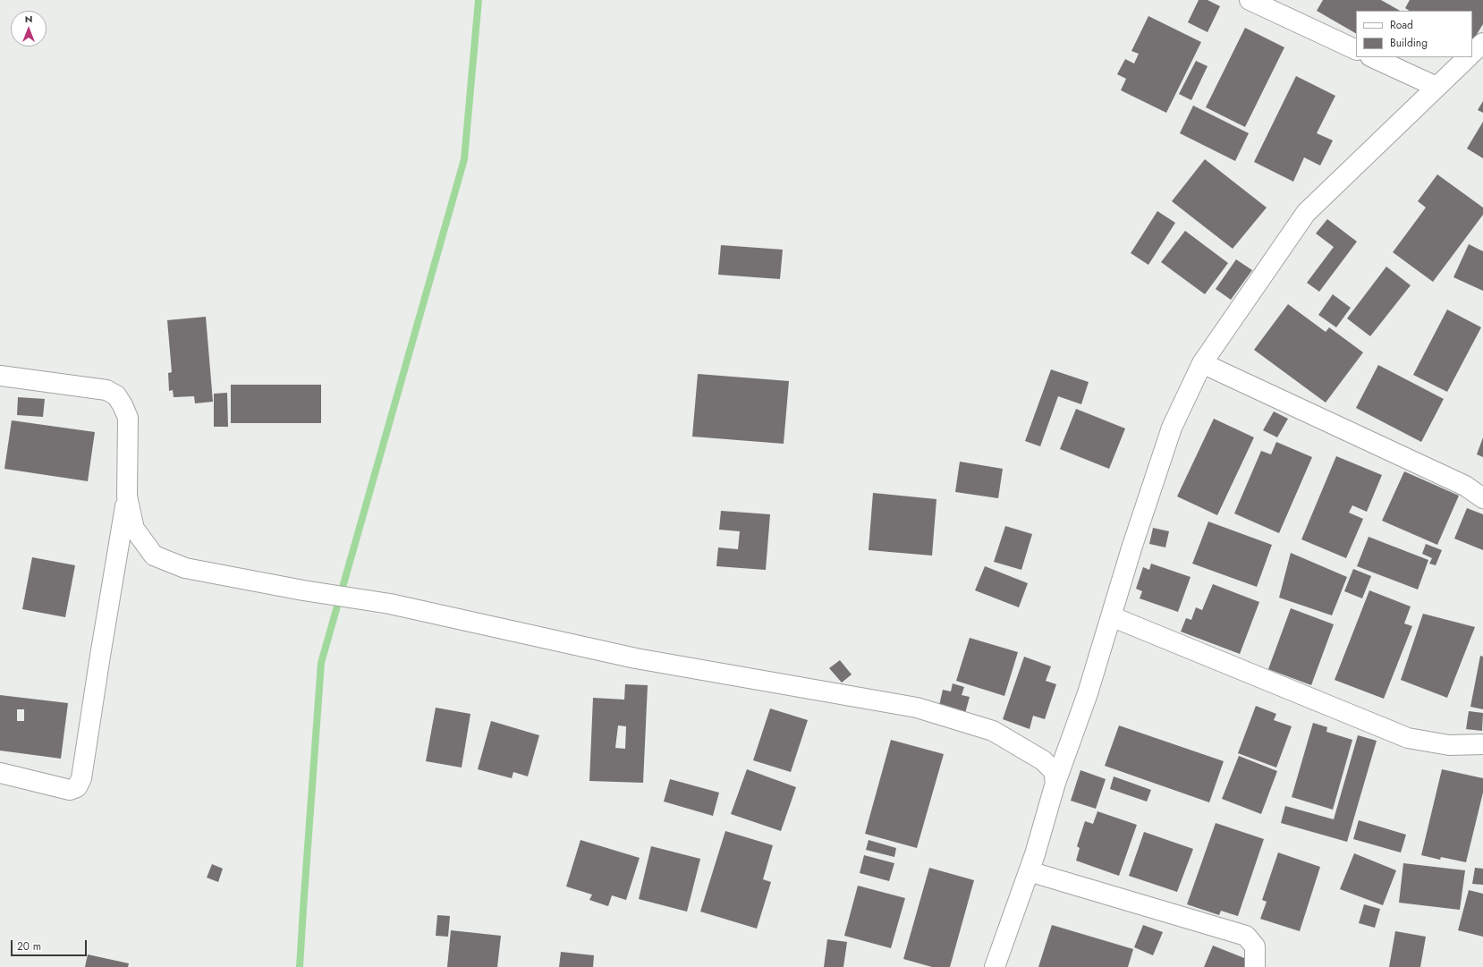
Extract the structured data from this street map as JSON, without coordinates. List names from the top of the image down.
{
  "legend": ["Road", "Building"],
  "scale_bar": "20 m",
  "north": "top"
}
